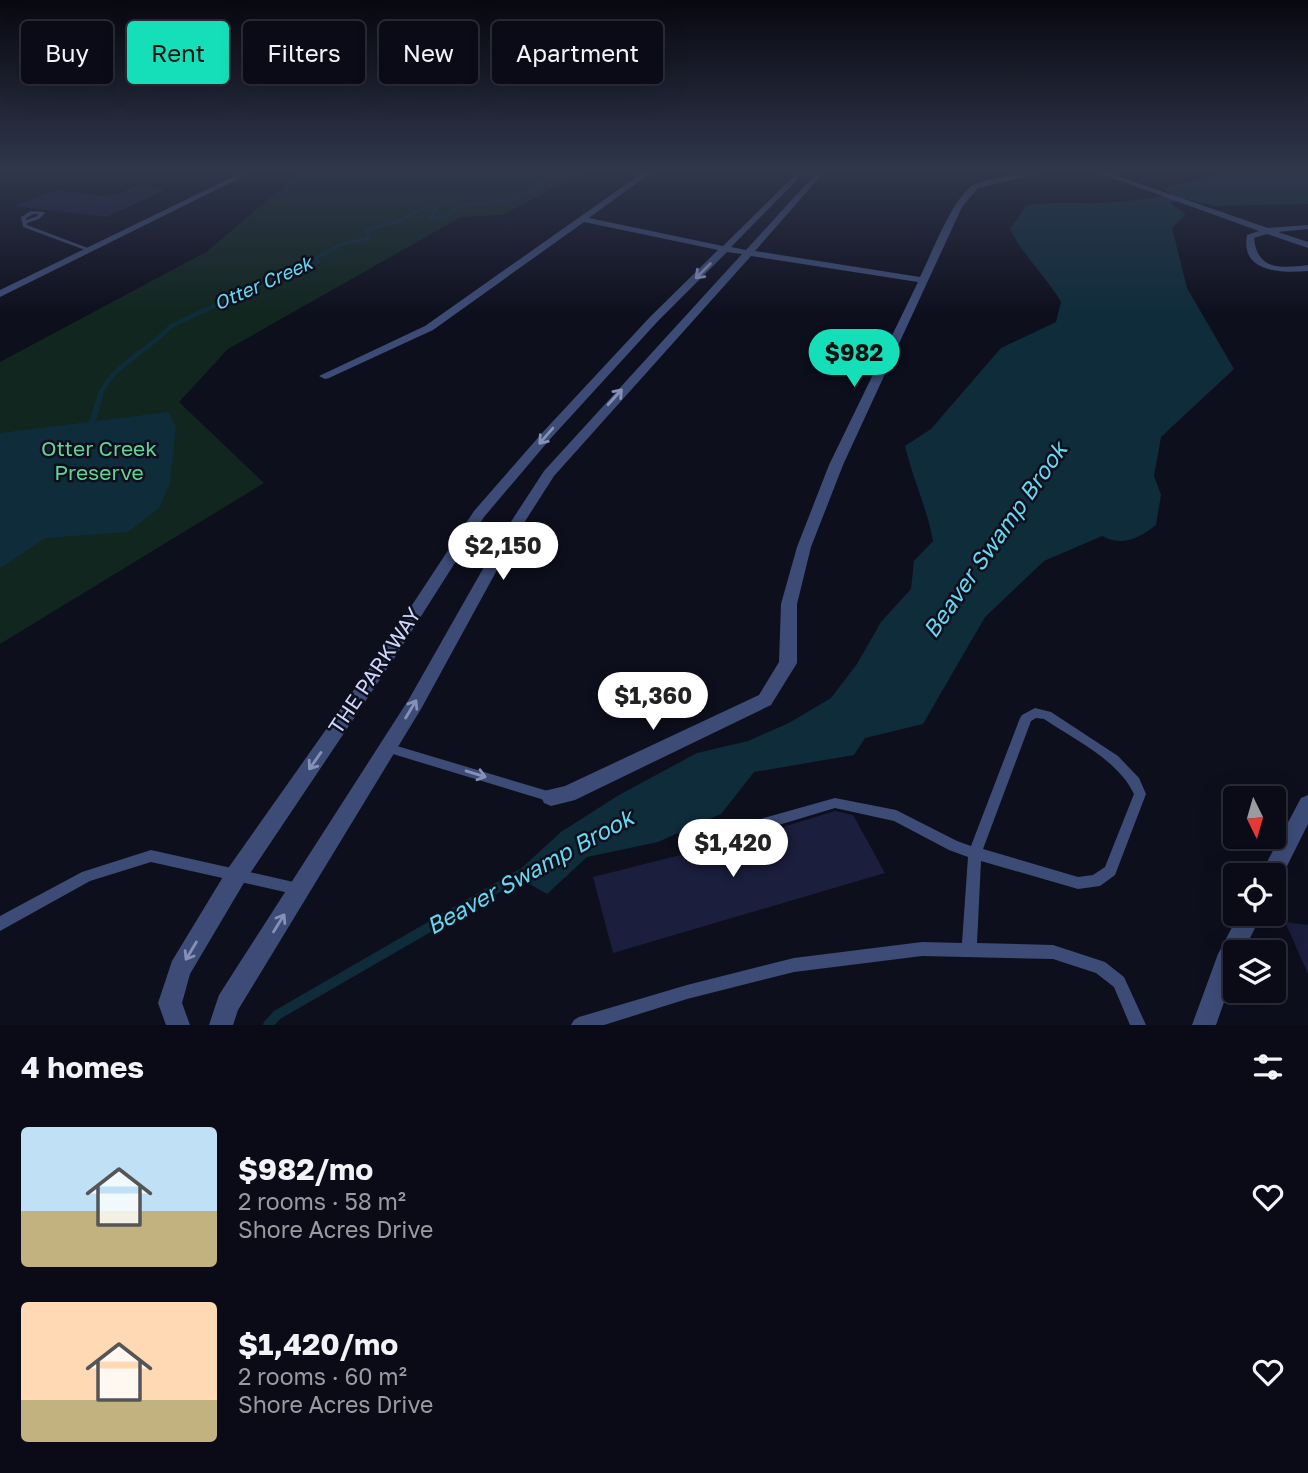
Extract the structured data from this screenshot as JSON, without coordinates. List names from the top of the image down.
{
  "streets": {
    "street": ["THE PARKWAY"]
  },
  "water": ["Otter Creek", "Beaver Swamp Brook"],
  "parks": ["Otter Creek Preserve"],
  "north": "bottom",
  "page": {
    "chip": [
      "Buy",
      "Rent",
      "Filters",
      "New",
      "Apartment"
    ],
    "price": [
      "$982",
      "$2,150",
      "$1,360",
      "$1,420"
    ],
    "heading": "4 homes",
    "list": [
      {
        "name": "$982/mo",
        "note": "2 rooms · 58 m² · Shore Acres Drive"
      },
      {
        "name": "$1,420/mo",
        "note": "2 rooms · 60 m² · Shore Acres Drive"
      }
    ]
  }
}
